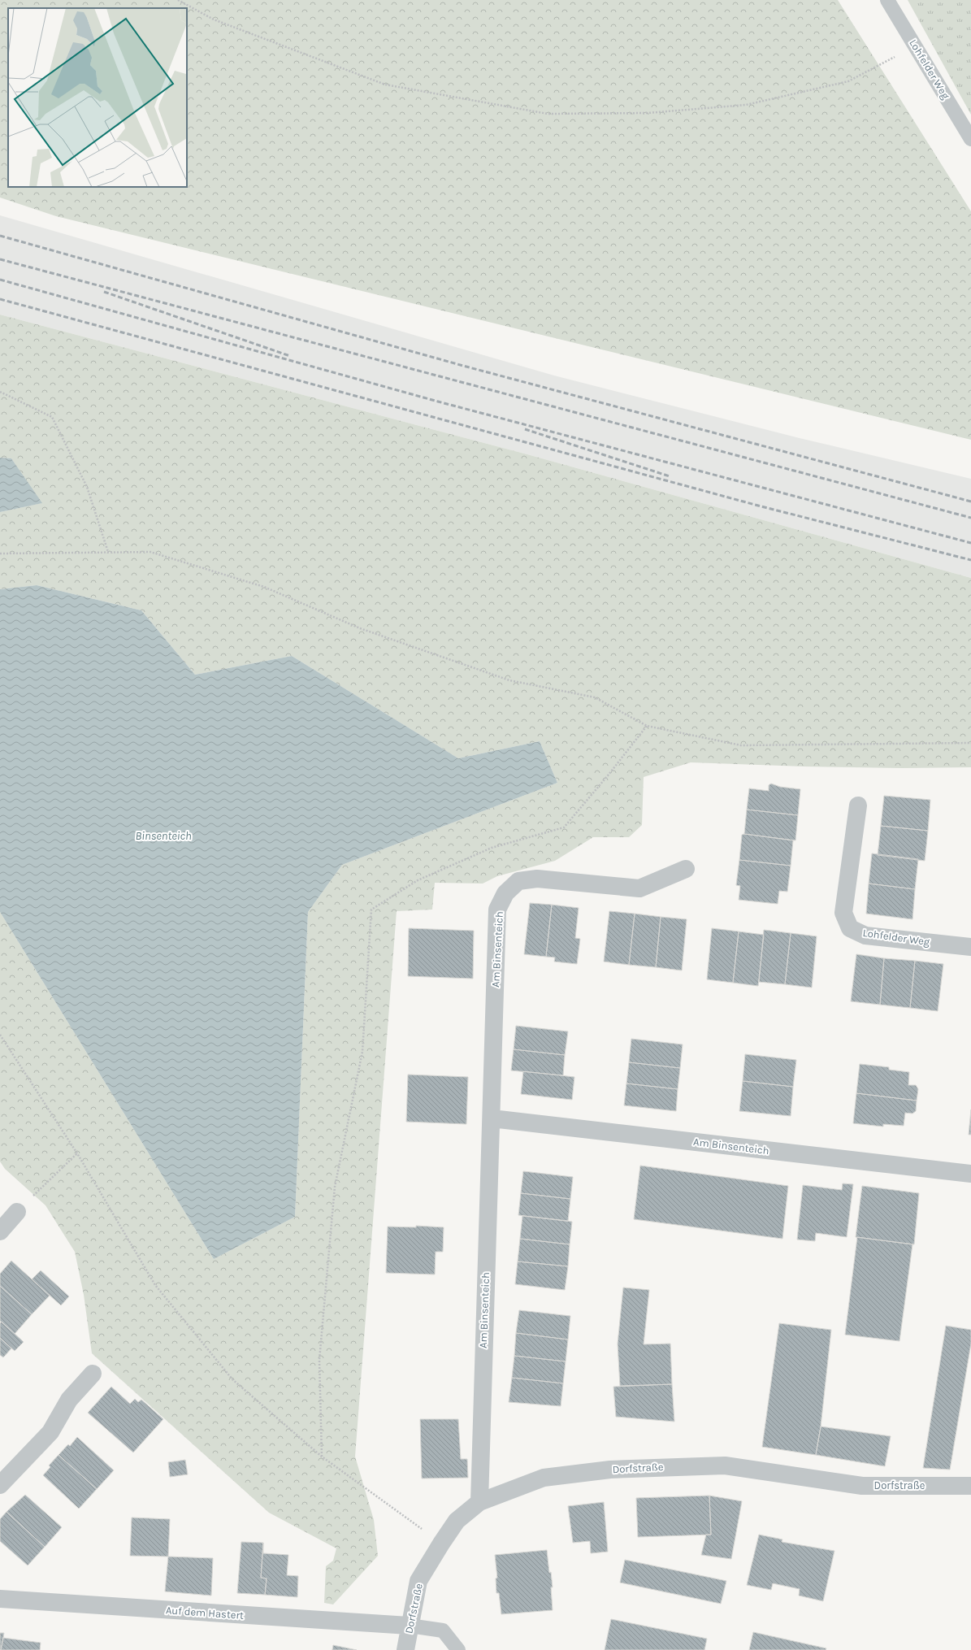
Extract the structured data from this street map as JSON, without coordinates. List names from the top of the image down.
{
  "streets": {
    "street": [
      "Lohfelder Weg",
      "Am Binsenteich",
      "Dorfstraße",
      "Auf dem Hastert"
    ]
  },
  "crossings": [
    ["Am Binsenteich", "Dorfstraße"],
    ["Dorfstraße", "Auf dem Hastert"]
  ],
  "water": ["Binsenteich"]
}
